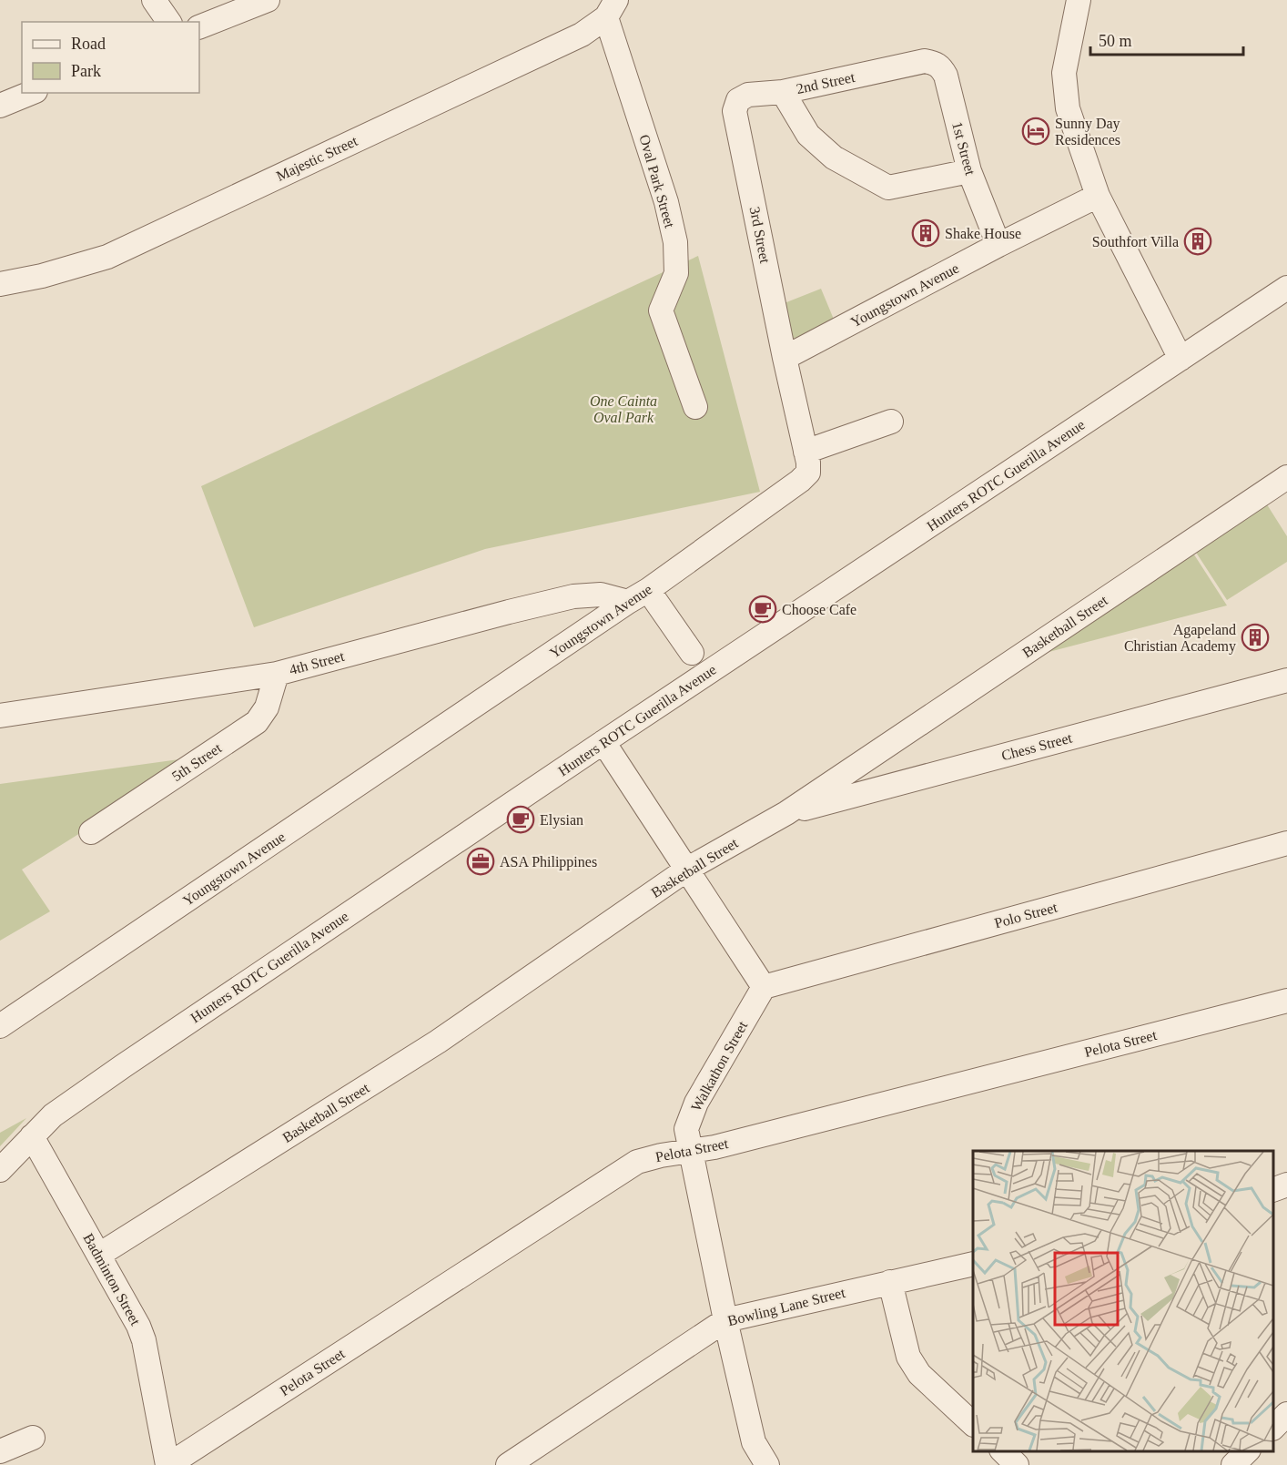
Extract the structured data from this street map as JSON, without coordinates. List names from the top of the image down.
{
  "streets": {
    "street": [
      "2nd Street",
      "1st Street",
      "Majestic Street",
      "Oval Park Street",
      "3rd Street",
      "Youngstown Avenue",
      "Hunters ROTC Guerilla Avenue",
      "Basketball Street",
      "4th Street",
      "Chess Street",
      "5th Street",
      "Polo Street",
      "Pelota Street",
      "Walkathon Street",
      "Badminton Street",
      "Bowling Lane Street"
    ]
  },
  "crossings": [
    ["2nd Street", "1st Street"],
    ["2nd Street", "3rd Street"],
    ["1st Street", "Youngstown Avenue"],
    ["Majestic Street", "Oval Park Street"],
    ["3rd Street", "Youngstown Avenue"],
    ["Youngstown Avenue", "4th Street"],
    ["Hunters ROTC Guerilla Avenue", "Badminton Street"],
    ["Basketball Street", "Chess Street"],
    ["Basketball Street", "Badminton Street"],
    ["4th Street", "5th Street"],
    ["Polo Street", "Walkathon Street"],
    ["Pelota Street", "Walkathon Street"],
    ["Pelota Street", "Badminton Street"],
    ["Walkathon Street", "Bowling Lane Street"]
  ],
  "parks": ["One Cainta Oval Park"],
  "places": {
    "hotel": ["Sunny Day Residences"],
    "building": ["Shake House", "Southfort Villa", "Agapeland Christian Academy"],
    "cafe": ["Choose Cafe", "Elysian"],
    "office": ["ASA Philippines"]
  },
  "legend": ["Road", "Park"],
  "scale_bar": "50 m"
}
